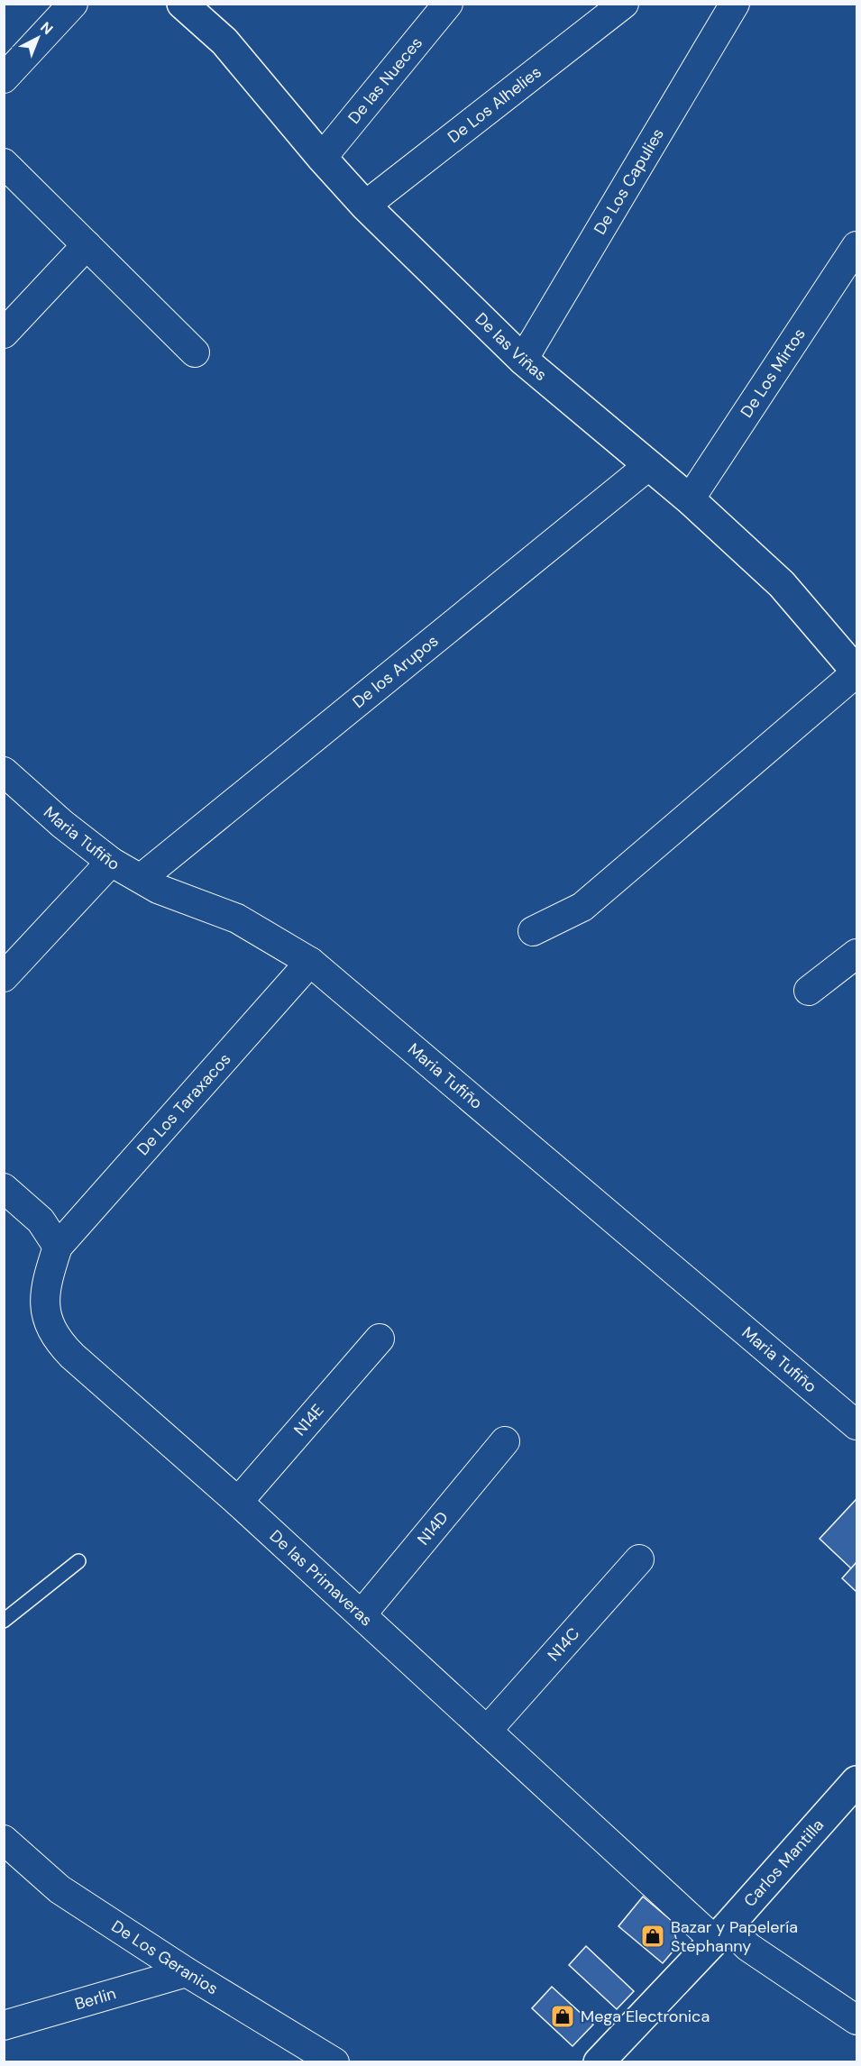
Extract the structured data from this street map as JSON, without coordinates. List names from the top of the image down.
{
  "streets": {
    "street": [
      "De las Nueces",
      "De Los Alhelies",
      "De Los Capulies",
      "De las Viñas",
      "De Los Mirtos",
      "De los Arupos",
      "Maria Tufiño",
      "De Los Taraxacos",
      "N14E",
      "N14D",
      "De las Primaveras",
      "N14C",
      "Carlos Mantilla",
      "De Los Geranios",
      "Berlin"
    ]
  },
  "crossings": [
    ["De las Nueces", "De las Viñas"],
    ["De Los Alhelies", "De las Viñas"],
    ["De Los Capulies", "De las Viñas"],
    ["De las Viñas", "De Los Mirtos"],
    ["De las Viñas", "De los Arupos"],
    ["De los Arupos", "Maria Tufiño"],
    ["Maria Tufiño", "De Los Taraxacos"],
    ["De Los Taraxacos", "De las Primaveras"],
    ["N14E", "De las Primaveras"],
    ["N14D", "De las Primaveras"],
    ["De las Primaveras", "N14C"],
    ["De las Primaveras", "Carlos Mantilla"],
    ["De Los Geranios", "Berlin"]
  ],
  "places": {
    "shop": ["Bazar y Papelería Stephanny", "Mega Electronica"]
  },
  "north": "top right"
}
